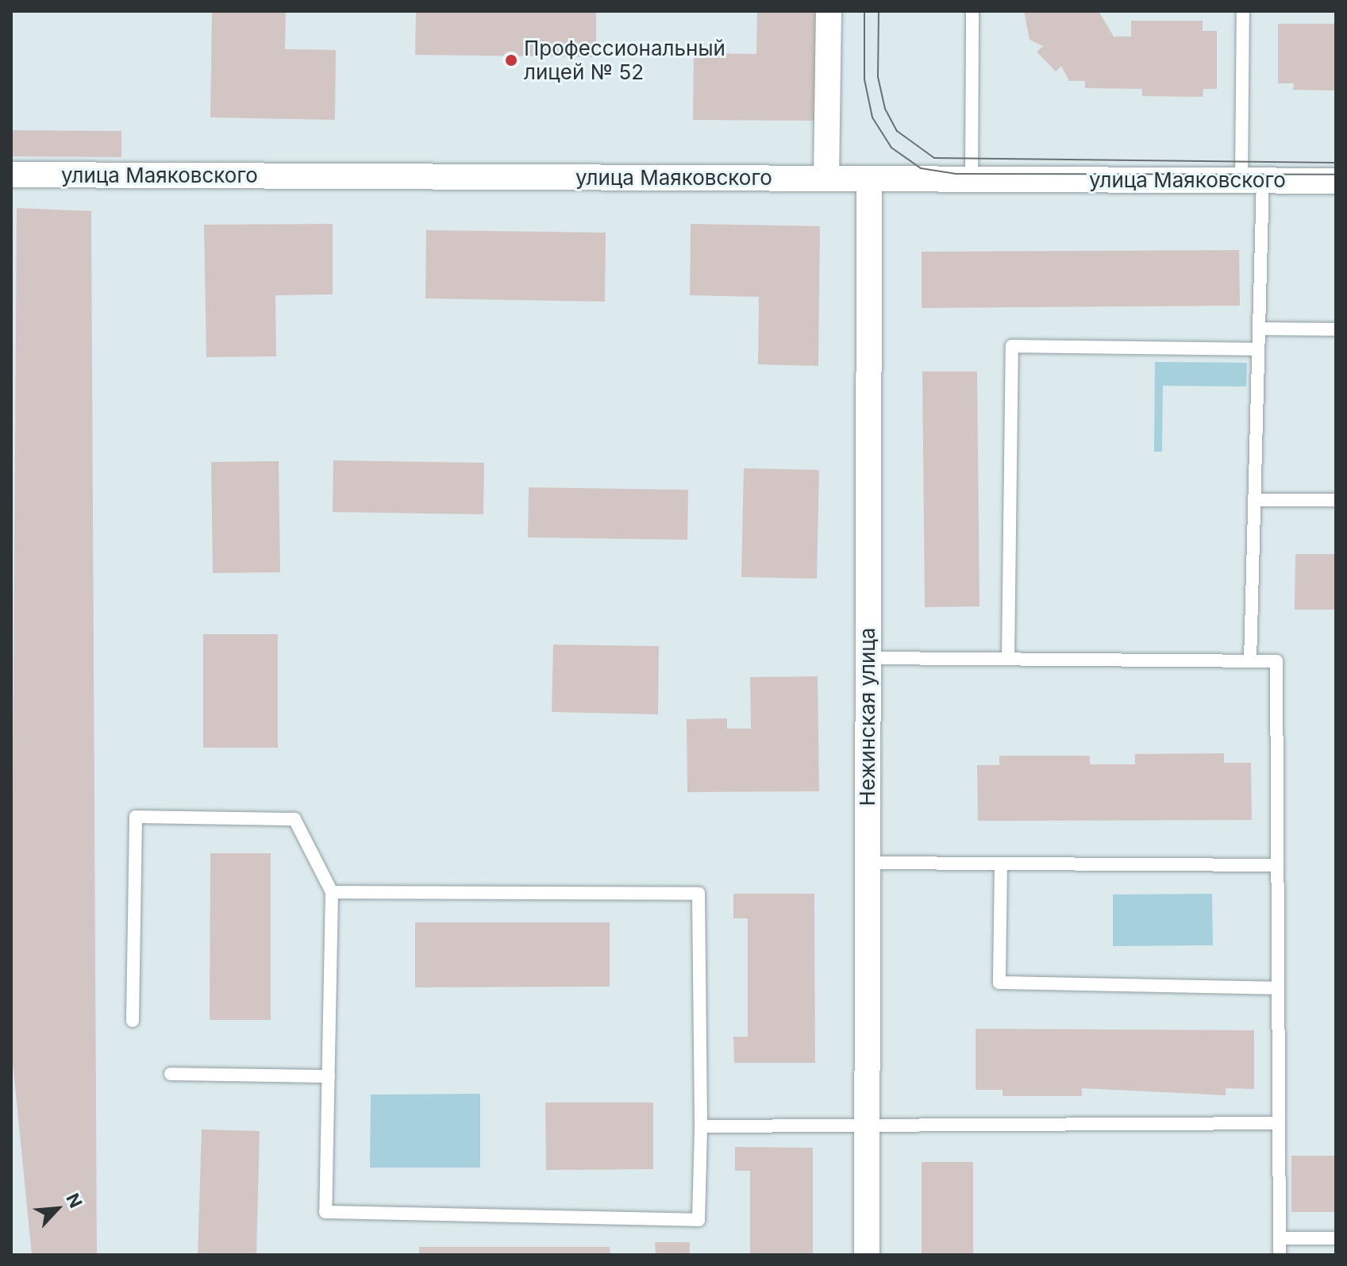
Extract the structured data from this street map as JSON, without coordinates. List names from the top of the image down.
{
  "streets": {
    "street": ["улица Маяковского", "Нежинская улица"]
  },
  "crossings": [
    ["улица Маяковского", "Нежинская улица"]
  ],
  "places": ["Профессиональный лицей № 52"],
  "north": "top right"
}
